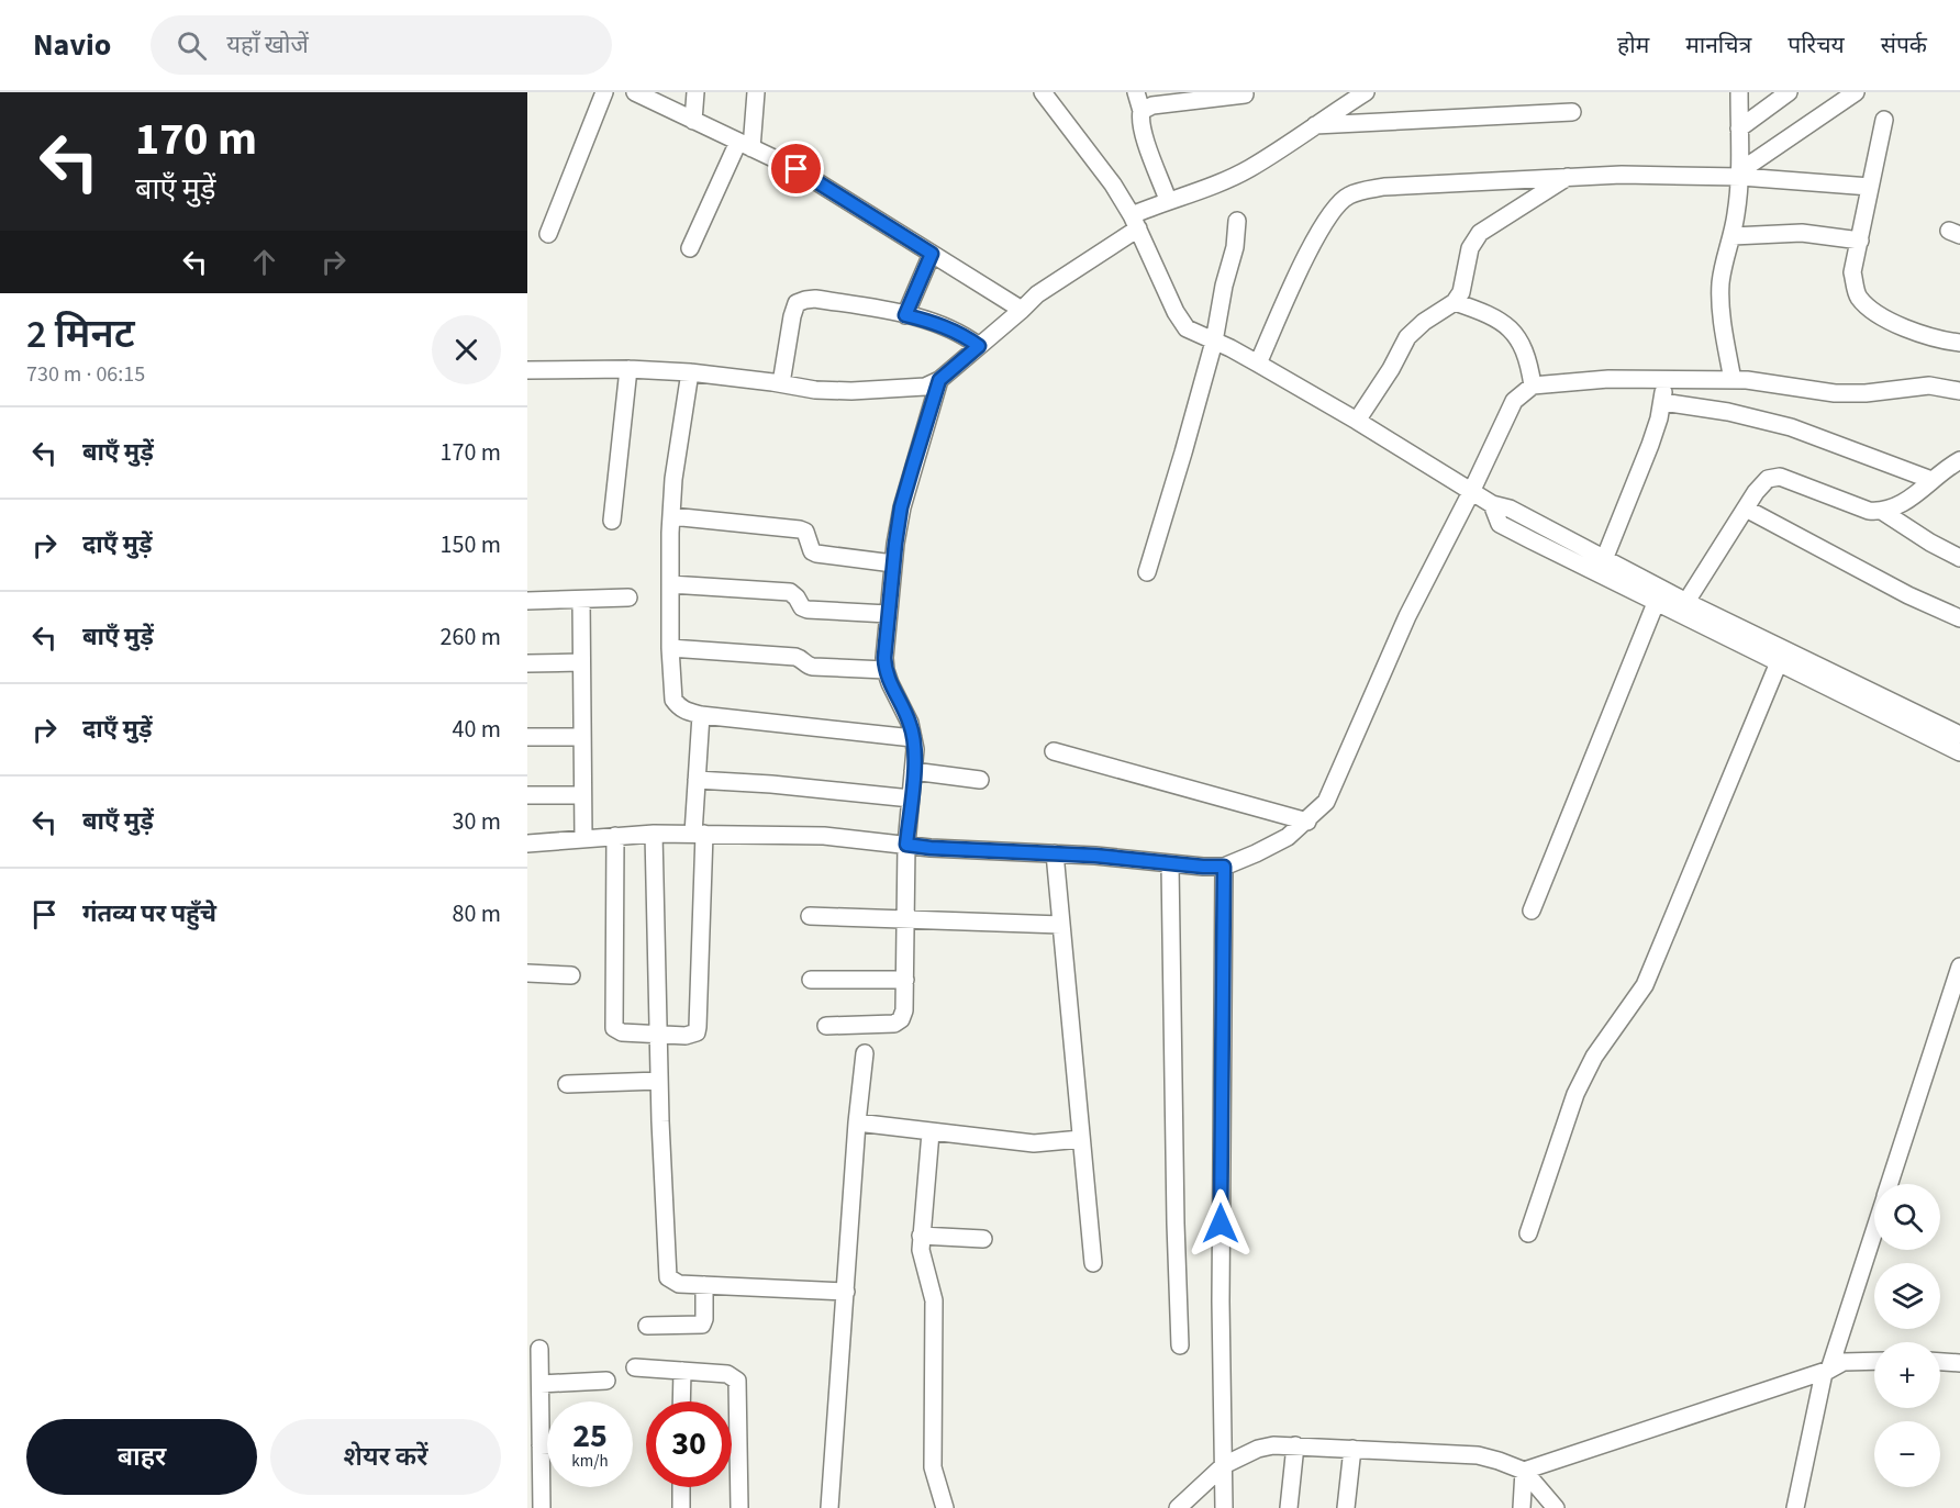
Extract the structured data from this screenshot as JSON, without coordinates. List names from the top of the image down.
{
  "page": {
    "header": "Navio",
    "search": "यहाँ खोजें",
    "nav": [
      "होम",
      "मानचित्र",
      "परिचय",
      "संपर्क"
    ],
    "turn": ["170 m", "बाएँ मुड़ें"],
    "heading": ["2 मिनट", "730 m · 06:15"],
    "list": [
      {
        "name": "बाएँ मुड़ें",
        "value": "170 m"
      },
      {
        "name": "दाएँ मुड़ें",
        "value": "150 m"
      },
      {
        "name": "बाएँ मुड़ें",
        "value": "260 m"
      },
      {
        "name": "दाएँ मुड़ें",
        "value": "40 m"
      },
      {
        "name": "बाएँ मुड़ें",
        "value": "30 m"
      },
      {
        "name": "गंतव्य पर पहुँचे",
        "value": "80 m"
      }
    ],
    "map_buttons": ["+", "−"],
    "speed": "25 km/h",
    "limit": "30",
    "buttons": ["बाहर", "शेयर करें"]
  }
}
